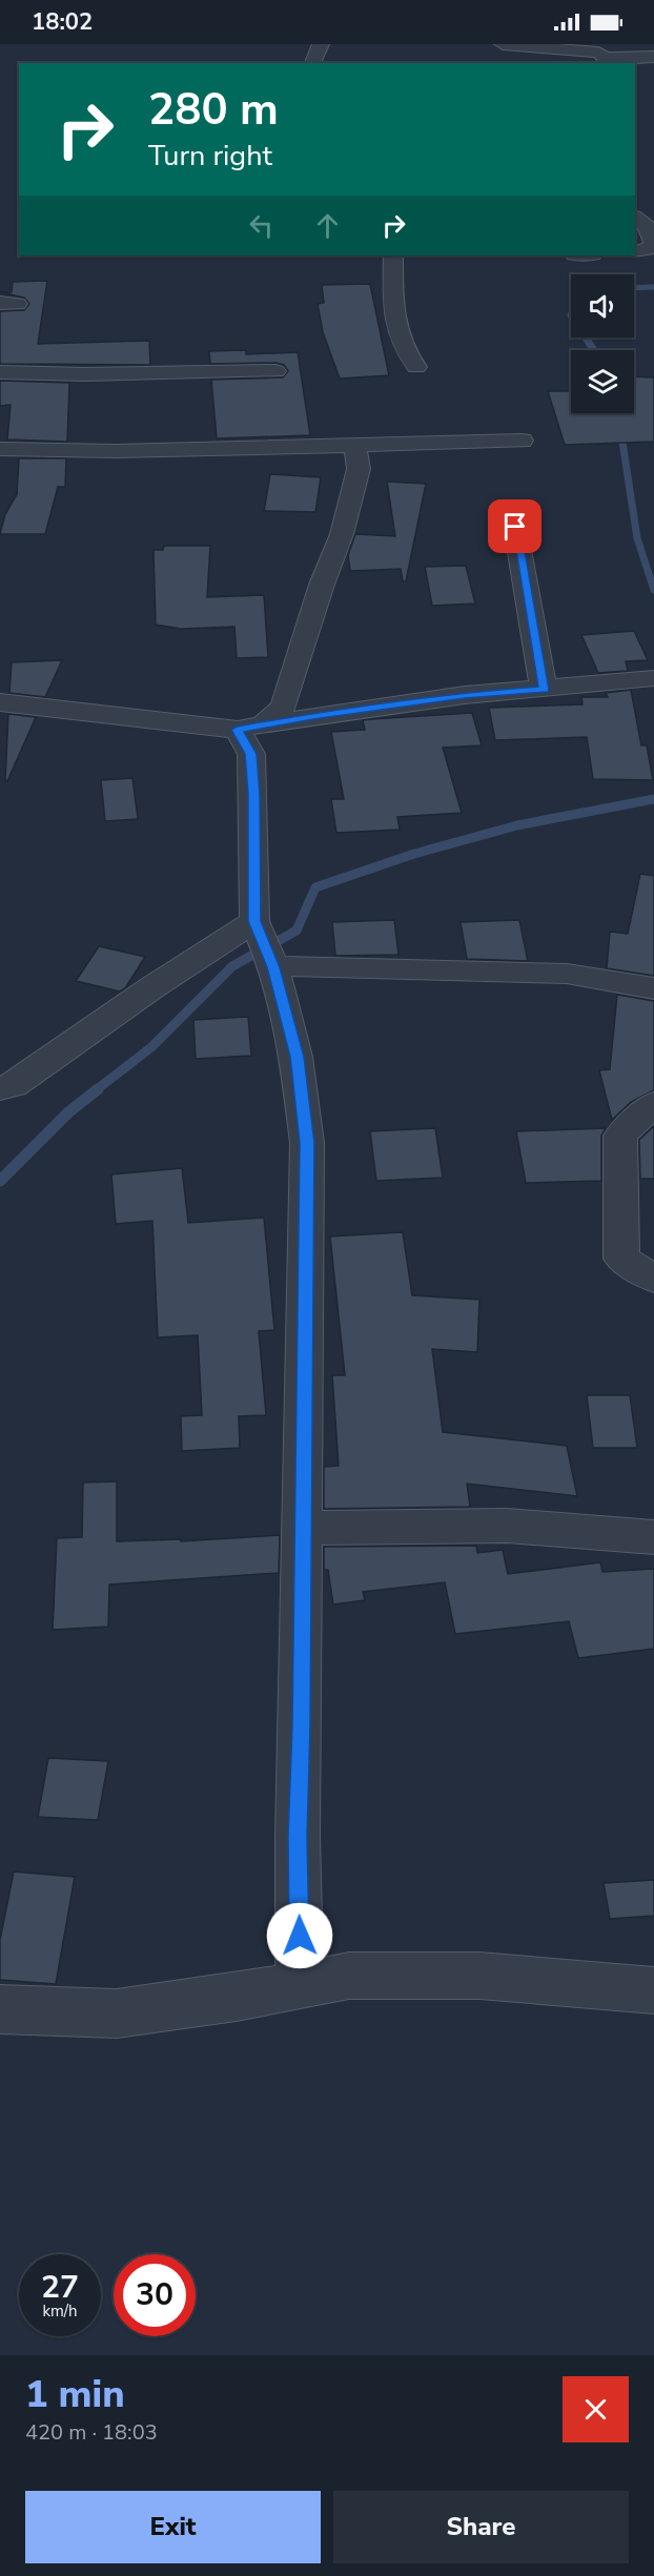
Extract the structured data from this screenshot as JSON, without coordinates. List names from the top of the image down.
{
  "page": {
    "status": "18:02",
    "turn": ["280 m", "Turn right"],
    "speed": "27 km/h",
    "limit": "30",
    "heading": ["1 min", "420 m · 18:03"],
    "buttons": ["Exit", "Share"]
  }
}
